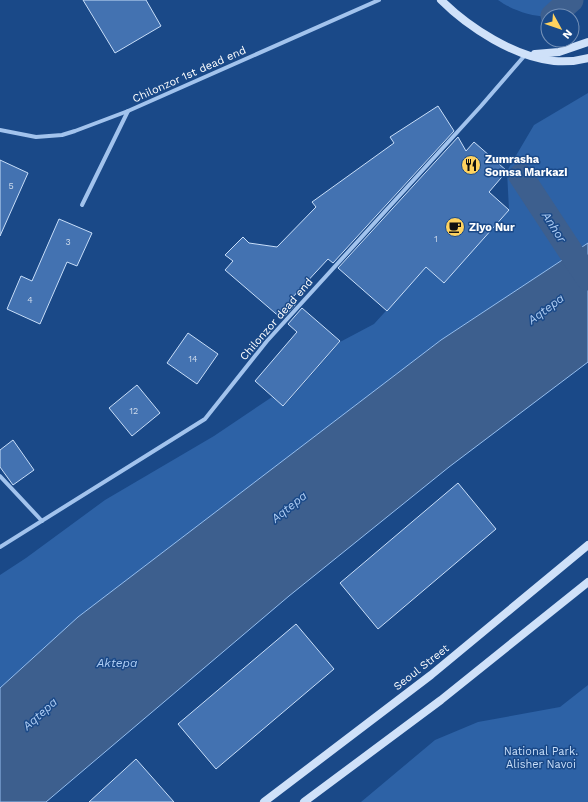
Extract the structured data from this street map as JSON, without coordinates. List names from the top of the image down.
{
  "streets": {
    "main road": ["Seoul Street"],
    "street": ["Chilonzor 1st dead end", "Chilonzor dead end"]
  },
  "water": ["Anhor", "Aqtepa", "Aktepa"],
  "parks": ["National Park. Alisher Navoi"],
  "places": {
    "restaurant": ["Zumrasha Somsa Markazi"],
    "cafe": ["Ziyo Nur"]
  },
  "house_numbers": [
    "5",
    "1",
    "3",
    "4",
    "14",
    "12"
  ],
  "north": "bottom right"
}
